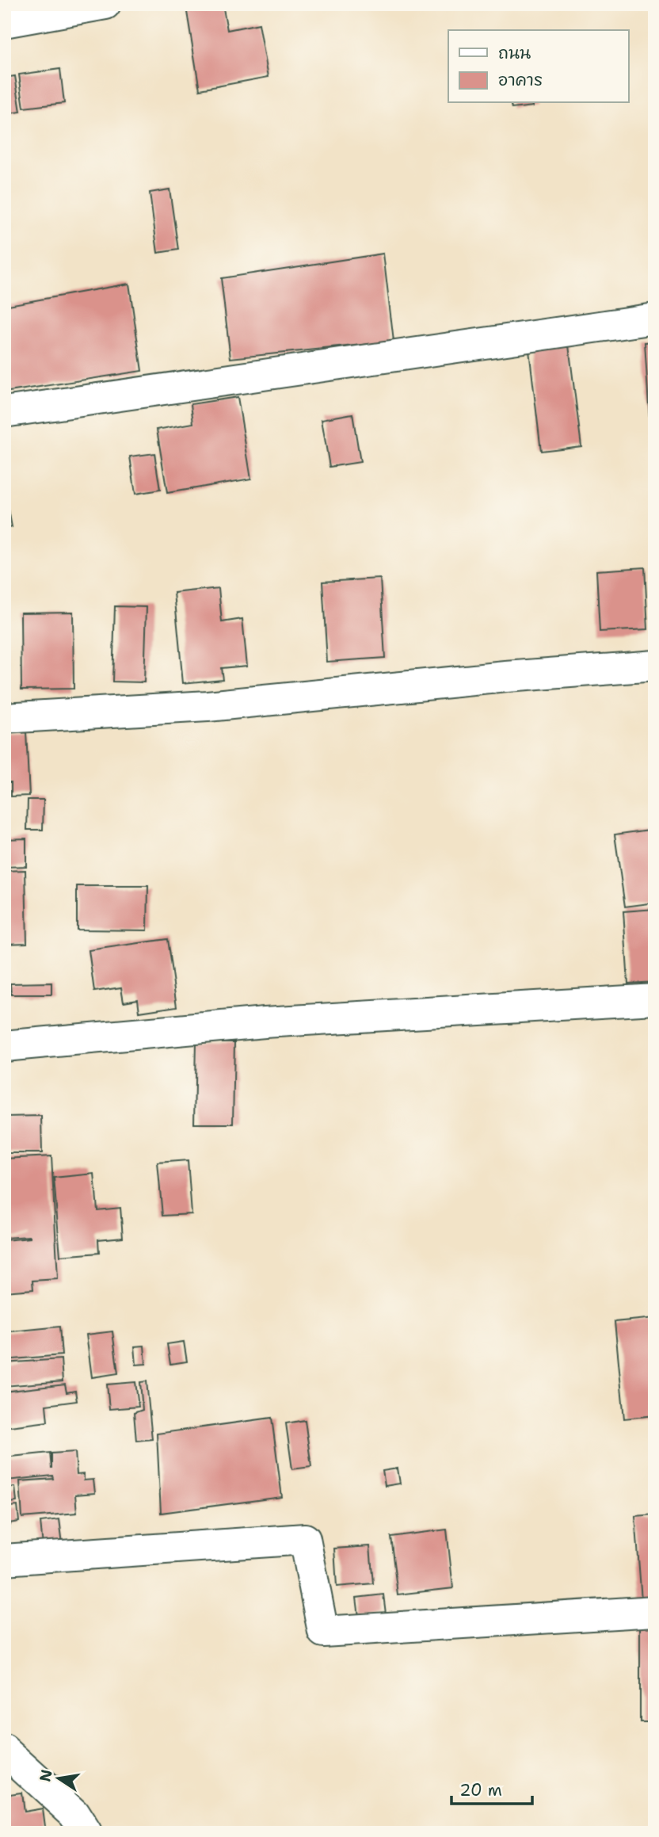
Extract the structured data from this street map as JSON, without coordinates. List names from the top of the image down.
{
  "legend": ["ถนน", "อาคาร"],
  "scale_bar": "20 m",
  "north": "left"
}
